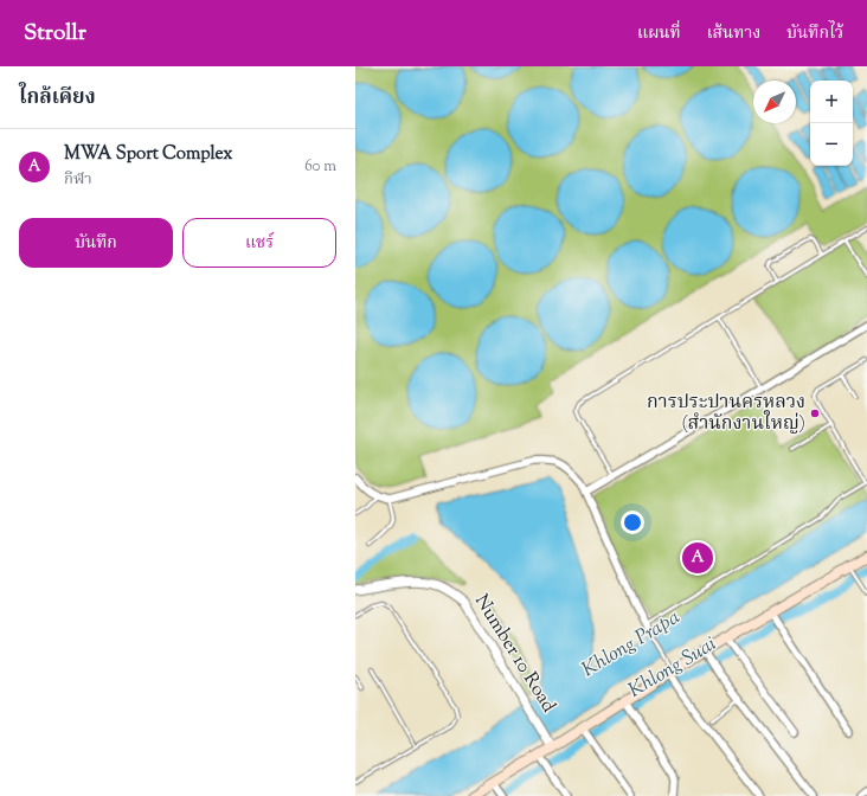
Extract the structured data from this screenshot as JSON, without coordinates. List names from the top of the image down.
{
  "streets": {
    "street": ["Number 10 Road"]
  },
  "water": ["Khlong Prapa", "Khlong Suai"],
  "places": ["การประปานครหลวง (สำนักงานใหญ่)"],
  "north": "bottom left",
  "page": {
    "header": "Strollr",
    "nav": ["แผนที่", "เส้นทาง", "บันทึกไว้"],
    "heading": "ใกล้เคียง",
    "map_buttons": ["+", "−"],
    "list": [
      {
        "mark": "A",
        "name": "MWA Sport Complex",
        "note": "กีฬา",
        "value": "60 m"
      }
    ],
    "buttons": ["บันทึก", "แชร์"],
    "pins": "A"
  }
}
